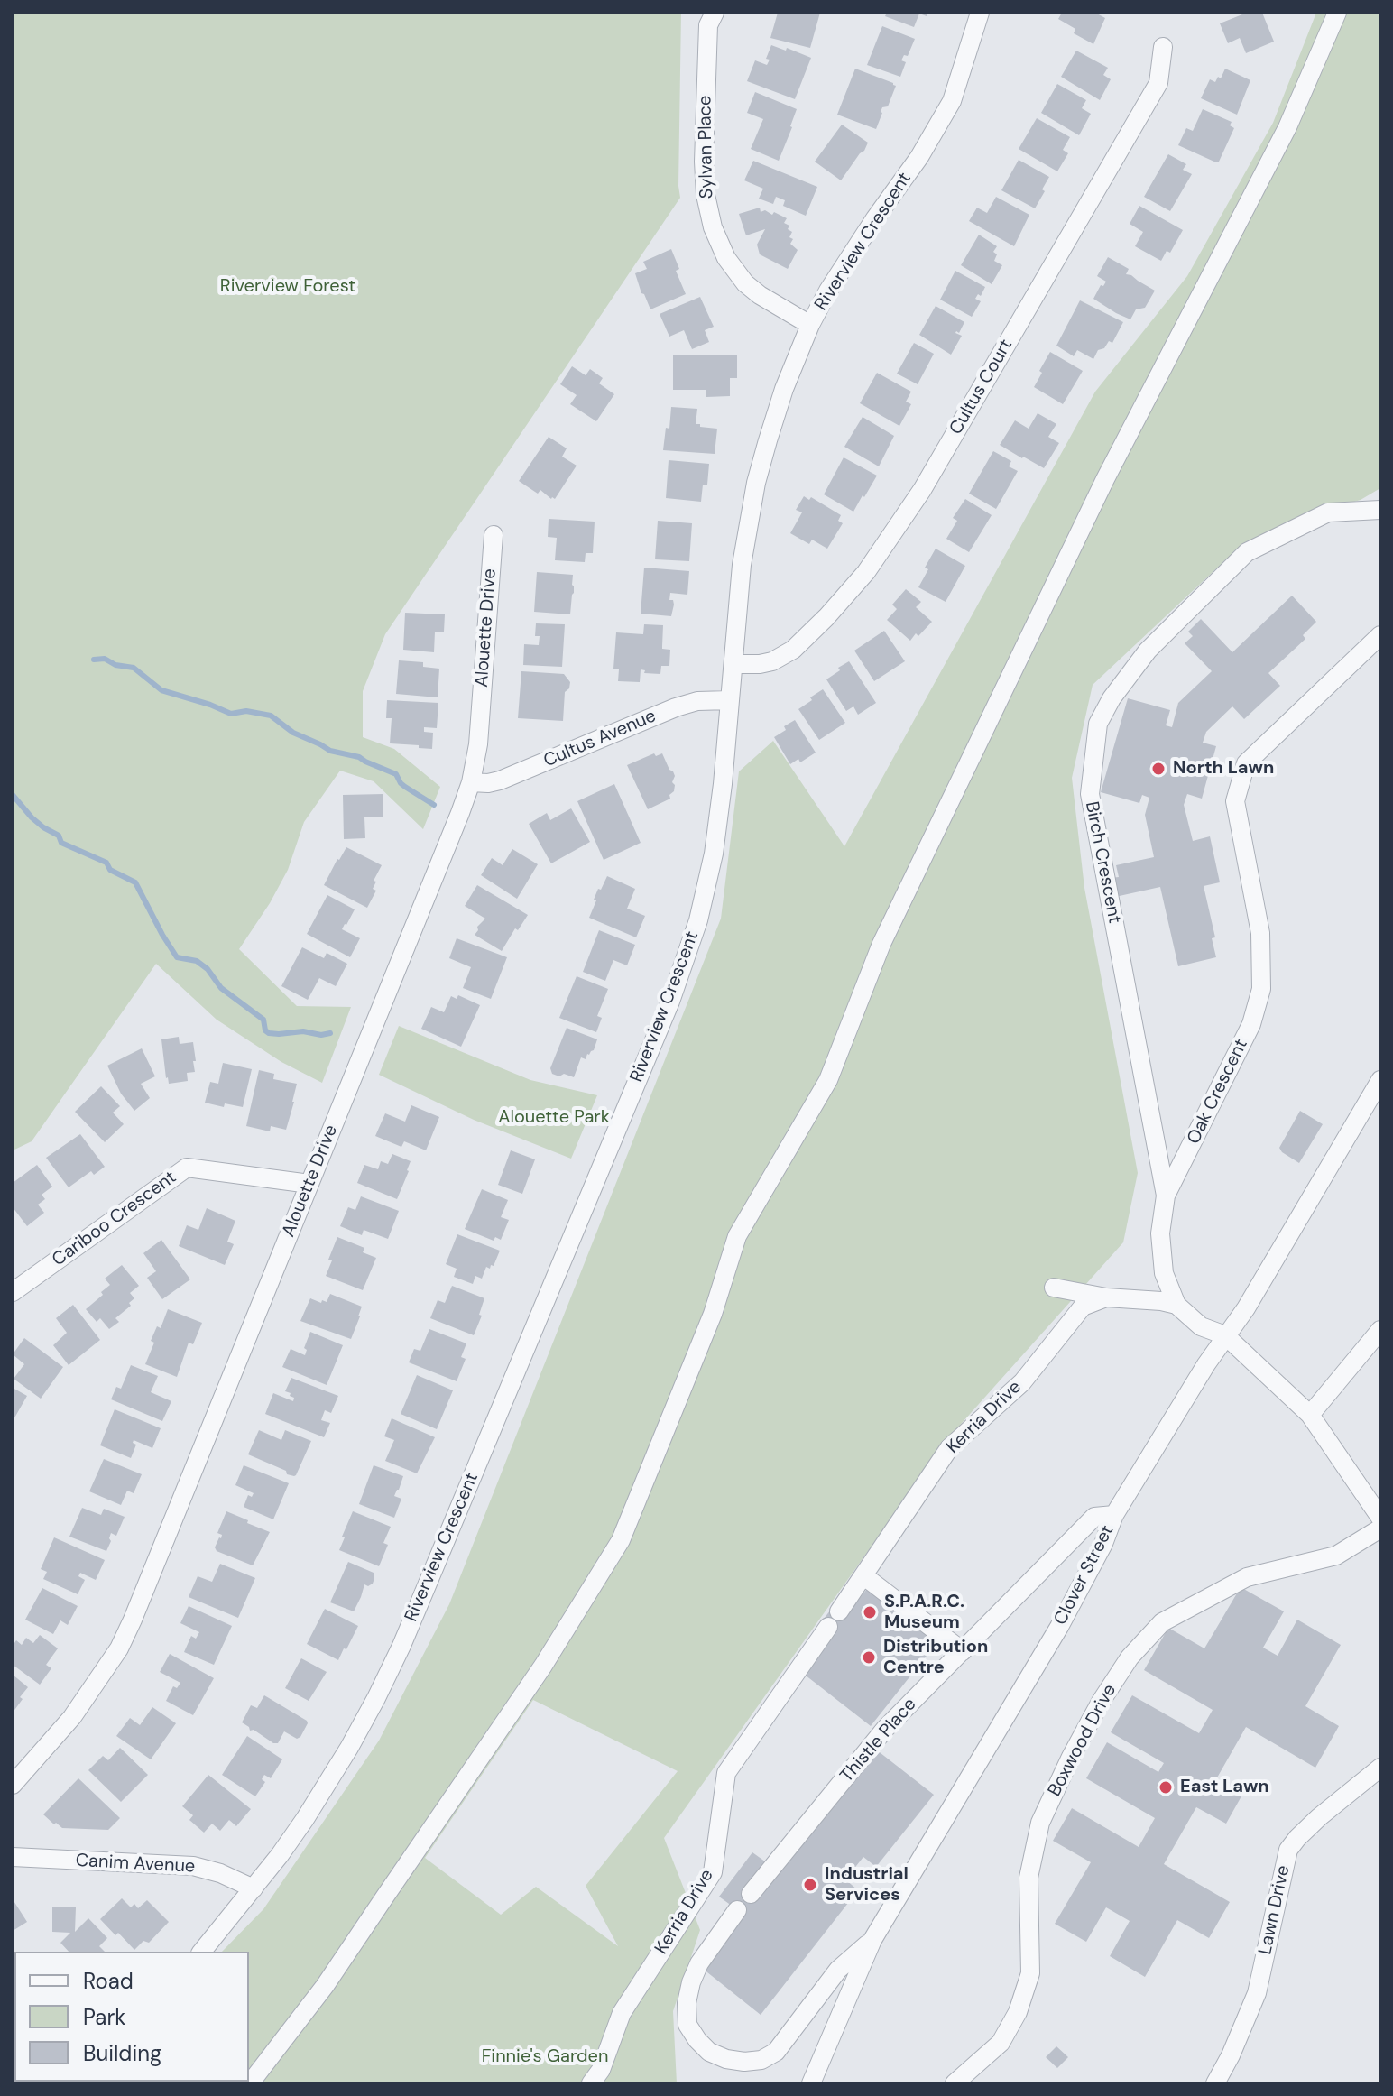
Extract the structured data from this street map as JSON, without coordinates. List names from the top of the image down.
{
  "streets": {
    "street": [
      "Sylvan Place",
      "Riverview Crescent",
      "Cultus Court",
      "Alouette Drive",
      "Cultus Avenue",
      "Birch Crescent",
      "Oak Crescent",
      "Cariboo Crescent",
      "Kerria Drive",
      "Clover Street",
      "Thistle Place",
      "Boxwood Drive",
      "Canim Avenue",
      "Lawn Drive"
    ]
  },
  "crossings": [
    ["Sylvan Place", "Riverview Crescent"],
    ["Riverview Crescent", "Cultus Court"],
    ["Riverview Crescent", "Cultus Avenue"],
    ["Riverview Crescent", "Canim Avenue"],
    ["Alouette Drive", "Cultus Avenue"],
    ["Alouette Drive", "Cariboo Crescent"],
    ["Birch Crescent", "Oak Crescent"],
    ["Oak Crescent", "Clover Street"],
    ["Clover Street", "Thistle Place"]
  ],
  "parks": ["Riverview Forest", "Alouette Park", "Finnie's Garden"],
  "places": [
    "North Lawn",
    "S.P.A.R.C. Museum",
    "Distribution Centre",
    "East Lawn",
    "Industrial Services"
  ],
  "legend": ["Road", "Park", "Building"]
}
